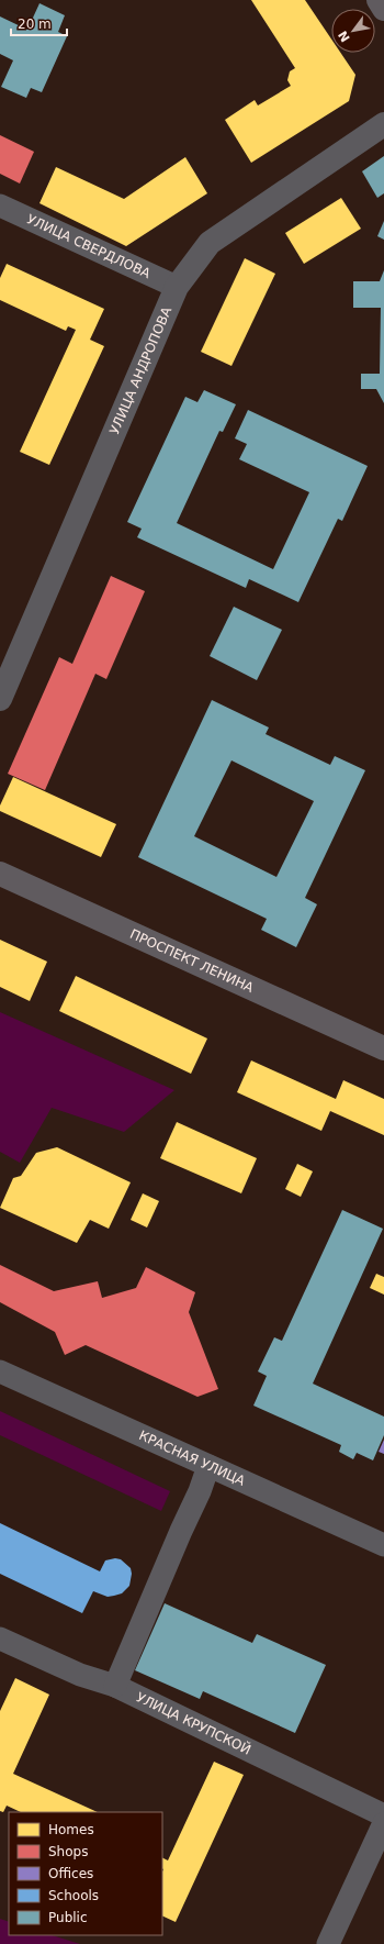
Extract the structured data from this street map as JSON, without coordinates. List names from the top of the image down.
{
  "streets": {
    "main road": ["ПРОСПЕКТ ЛЕНИНА"],
    "street": [
      "УЛИЦА СВЕРДЛОВА",
      "УЛИЦА АНДРОПОВА",
      "КРАСНАЯ УЛИЦА",
      "УЛИЦА КРУПСКОЙ"
    ]
  },
  "crossings": [
    ["УЛИЦА СВЕРДЛОВА", "УЛИЦА АНДРОПОВА"]
  ],
  "legend": [
    "Homes",
    "Shops",
    "Offices",
    "Schools",
    "Public"
  ],
  "scale_bar": "20 m",
  "north": "bottom left"
}
